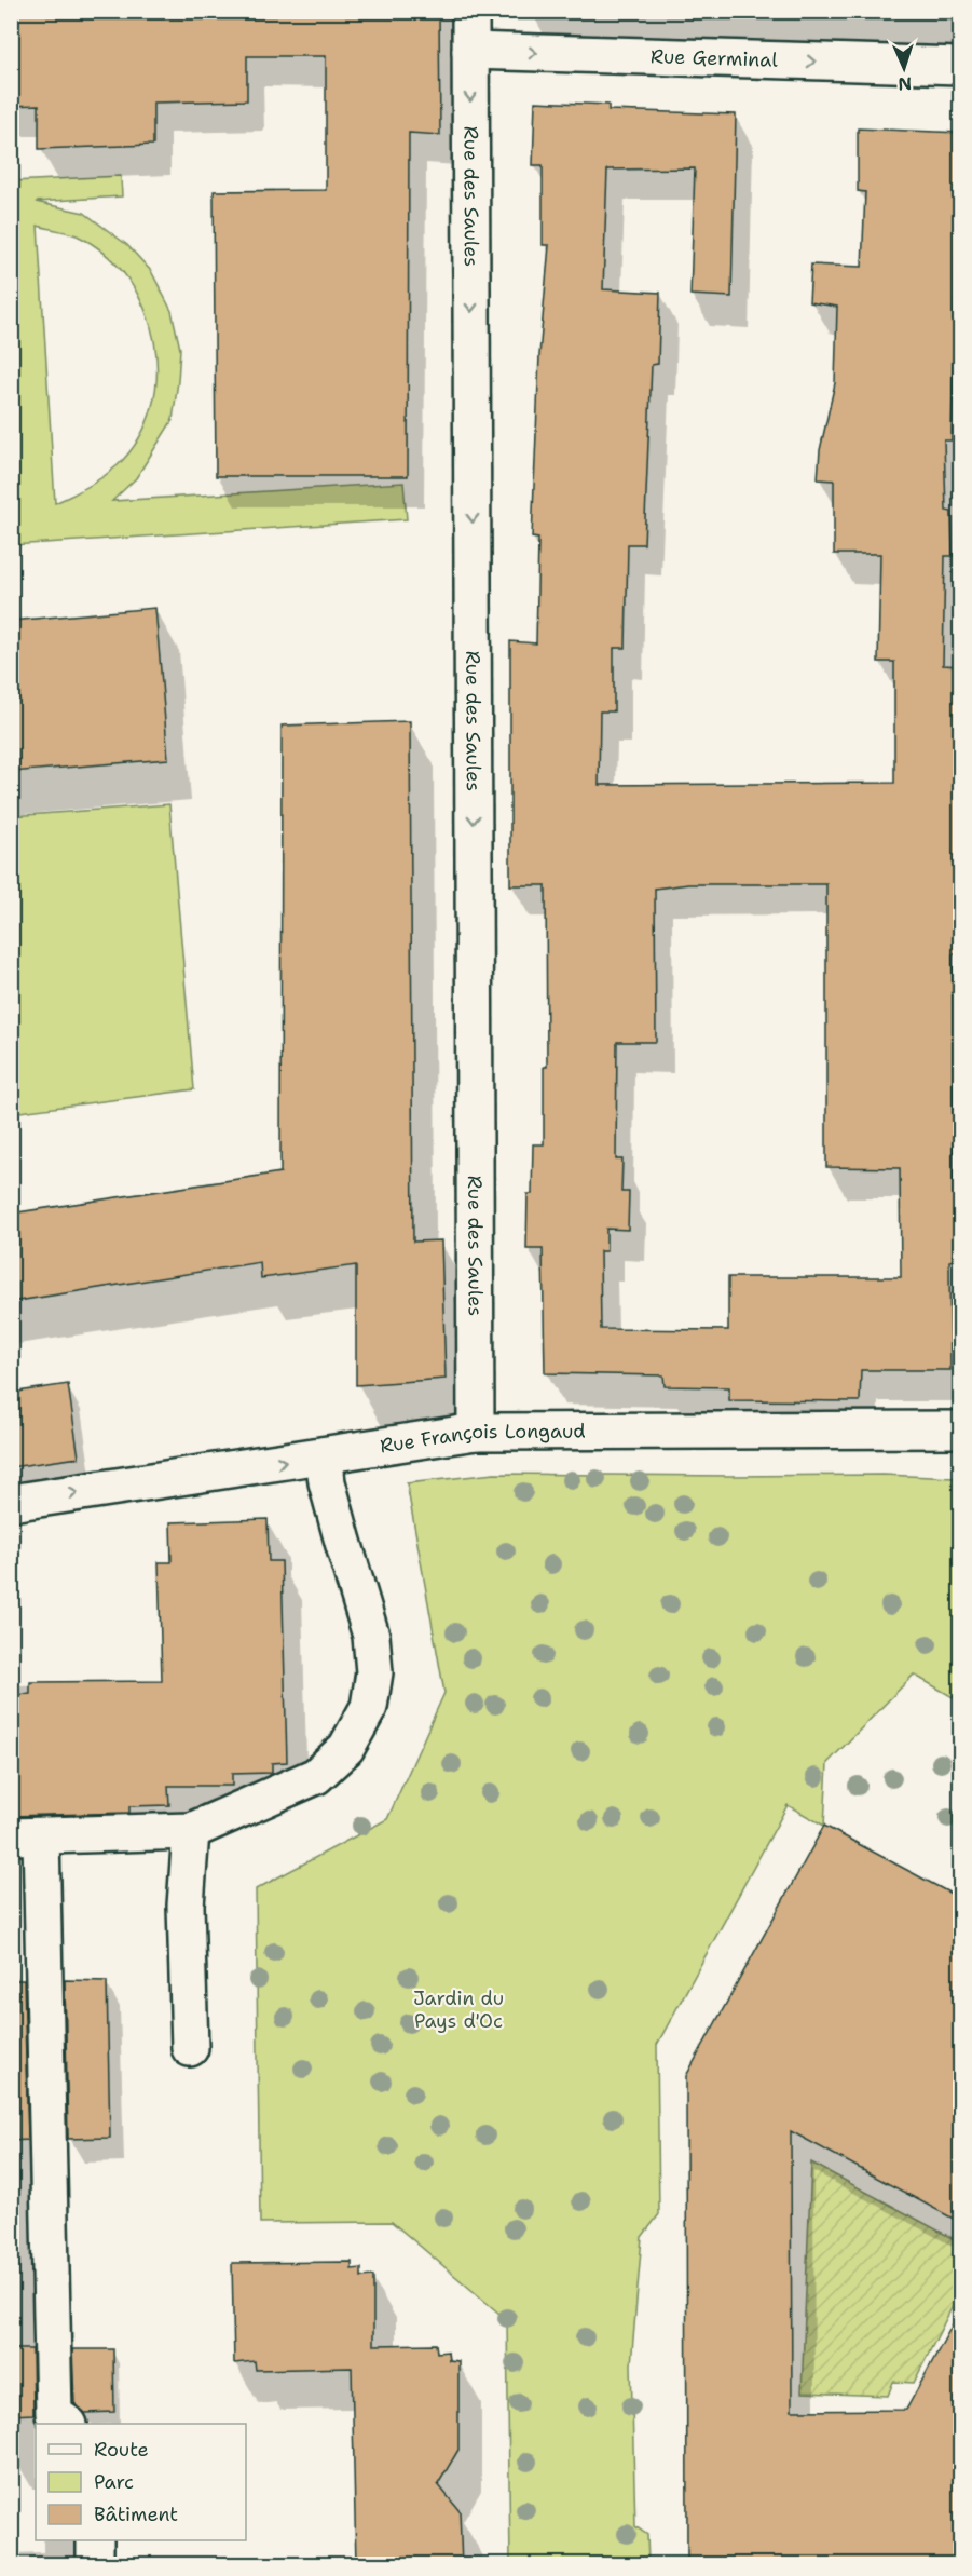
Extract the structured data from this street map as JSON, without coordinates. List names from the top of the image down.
{
  "streets": {
    "street": ["Rue Germinal", "Rue des Saules", "Rue François Longaud"]
  },
  "crossings": [
    ["Rue Germinal", "Rue des Saules"],
    ["Rue des Saules", "Rue François Longaud"]
  ],
  "one_way": ["Rue Germinal", "Rue des Saules"],
  "parks": ["Jardin du Pays d'Oc"],
  "legend": ["Route", "Parc", "Bâtiment"],
  "north": "bottom"
}
